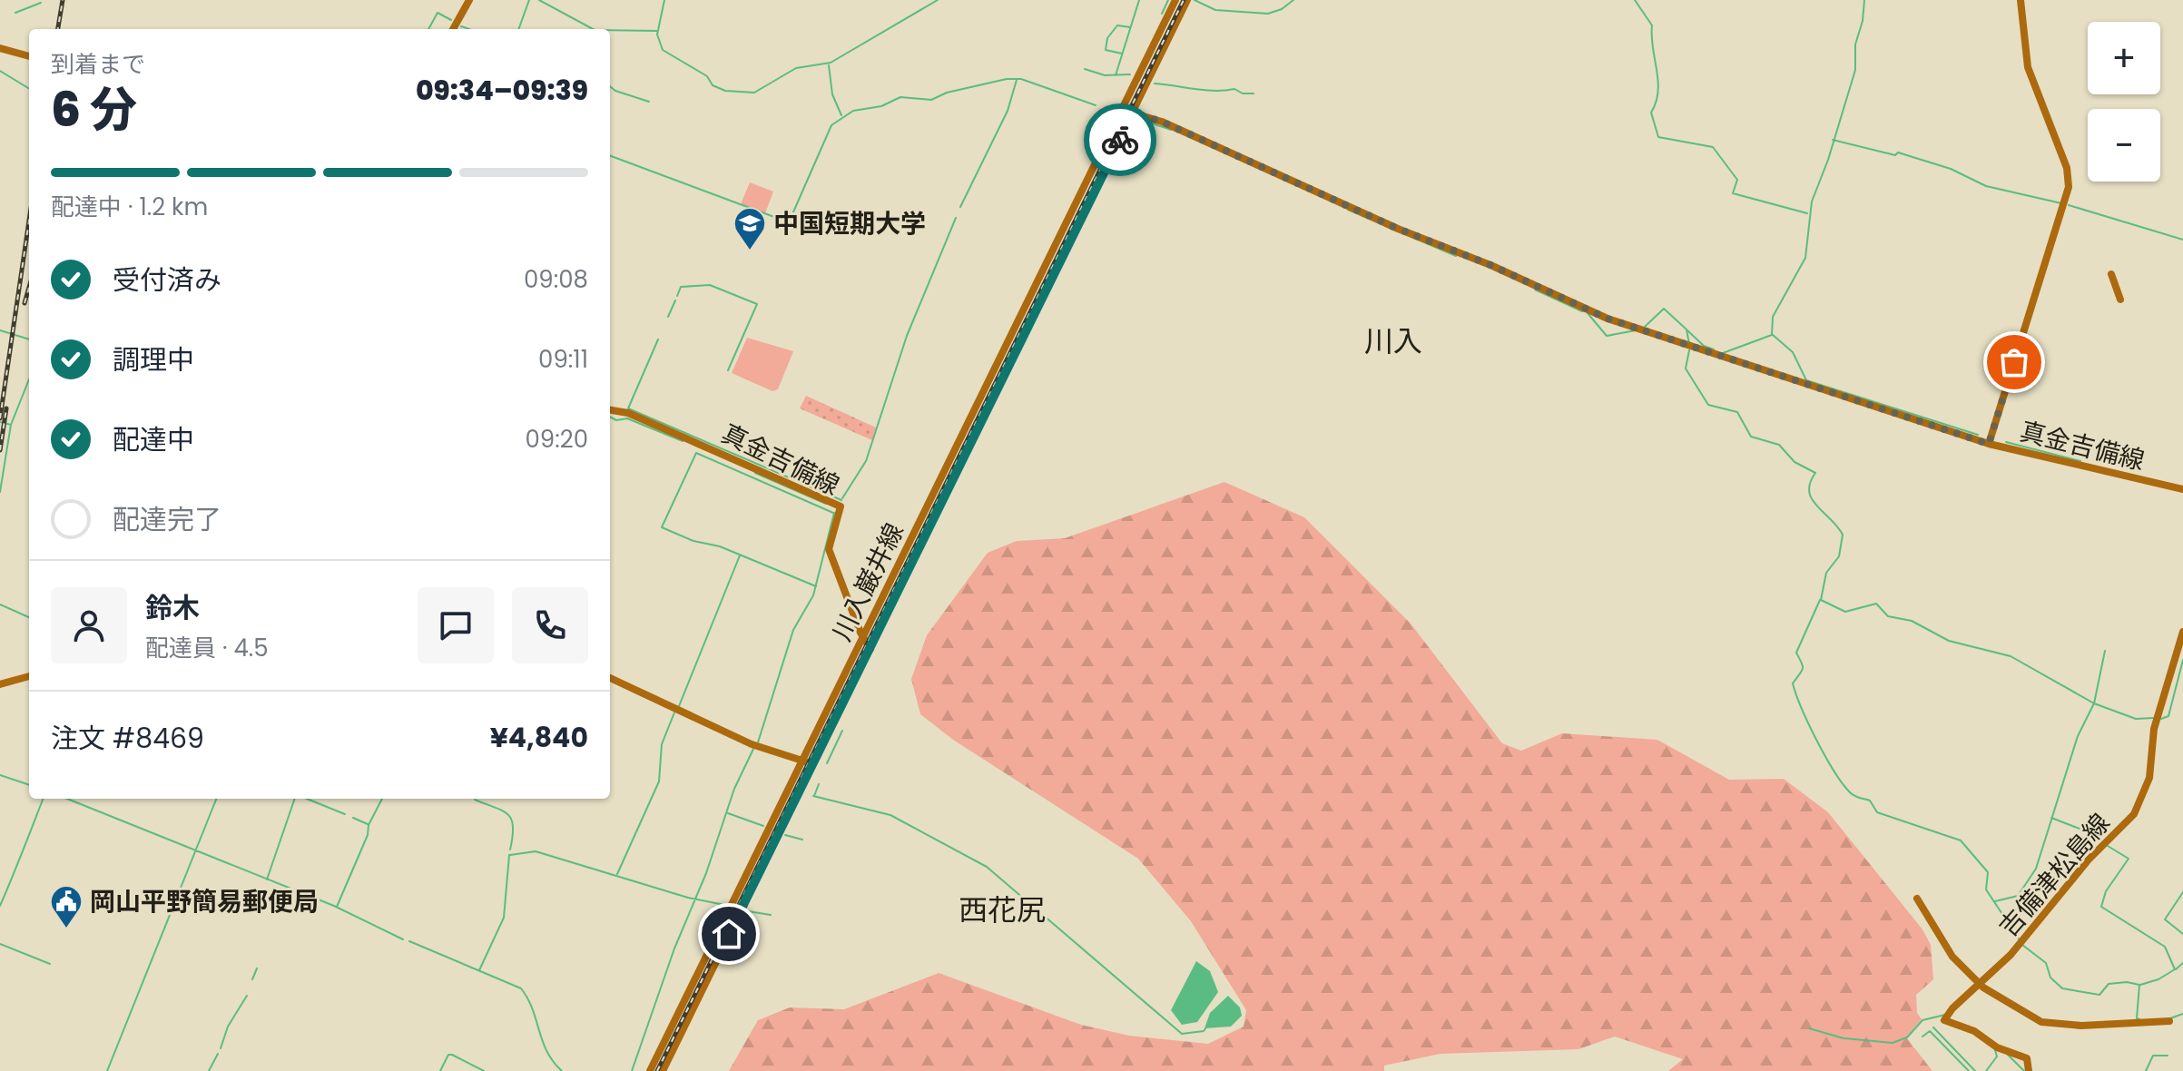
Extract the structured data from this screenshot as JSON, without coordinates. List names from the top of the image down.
{
  "streets": {
    "main road": ["真金吉備線", "川入巌井線", "吉備津松島線"]
  },
  "crossings": [
    ["真金吉備線", "川入巌井線"]
  ],
  "districts": ["川入", "西花尻"],
  "places": {
    "school or university": ["中国短期大学"],
    "public building": ["岡山平野簡易郵便局"]
  },
  "page": {
    "map_buttons": ["+", "−"],
    "heading": ["6 分", "到着まで", "09:34–09:39"],
    "panel": [
      "鈴木",
      "配達員 · 4.5",
      "注文 #8469",
      "¥4,840"
    ],
    "bar": "配達中 · 1.2 km",
    "list": [
      ["受付済み", "09:08"],
      ["調理中", "09:11"],
      ["配達中", "09:20"],
      "配達完了"
    ]
  }
}
